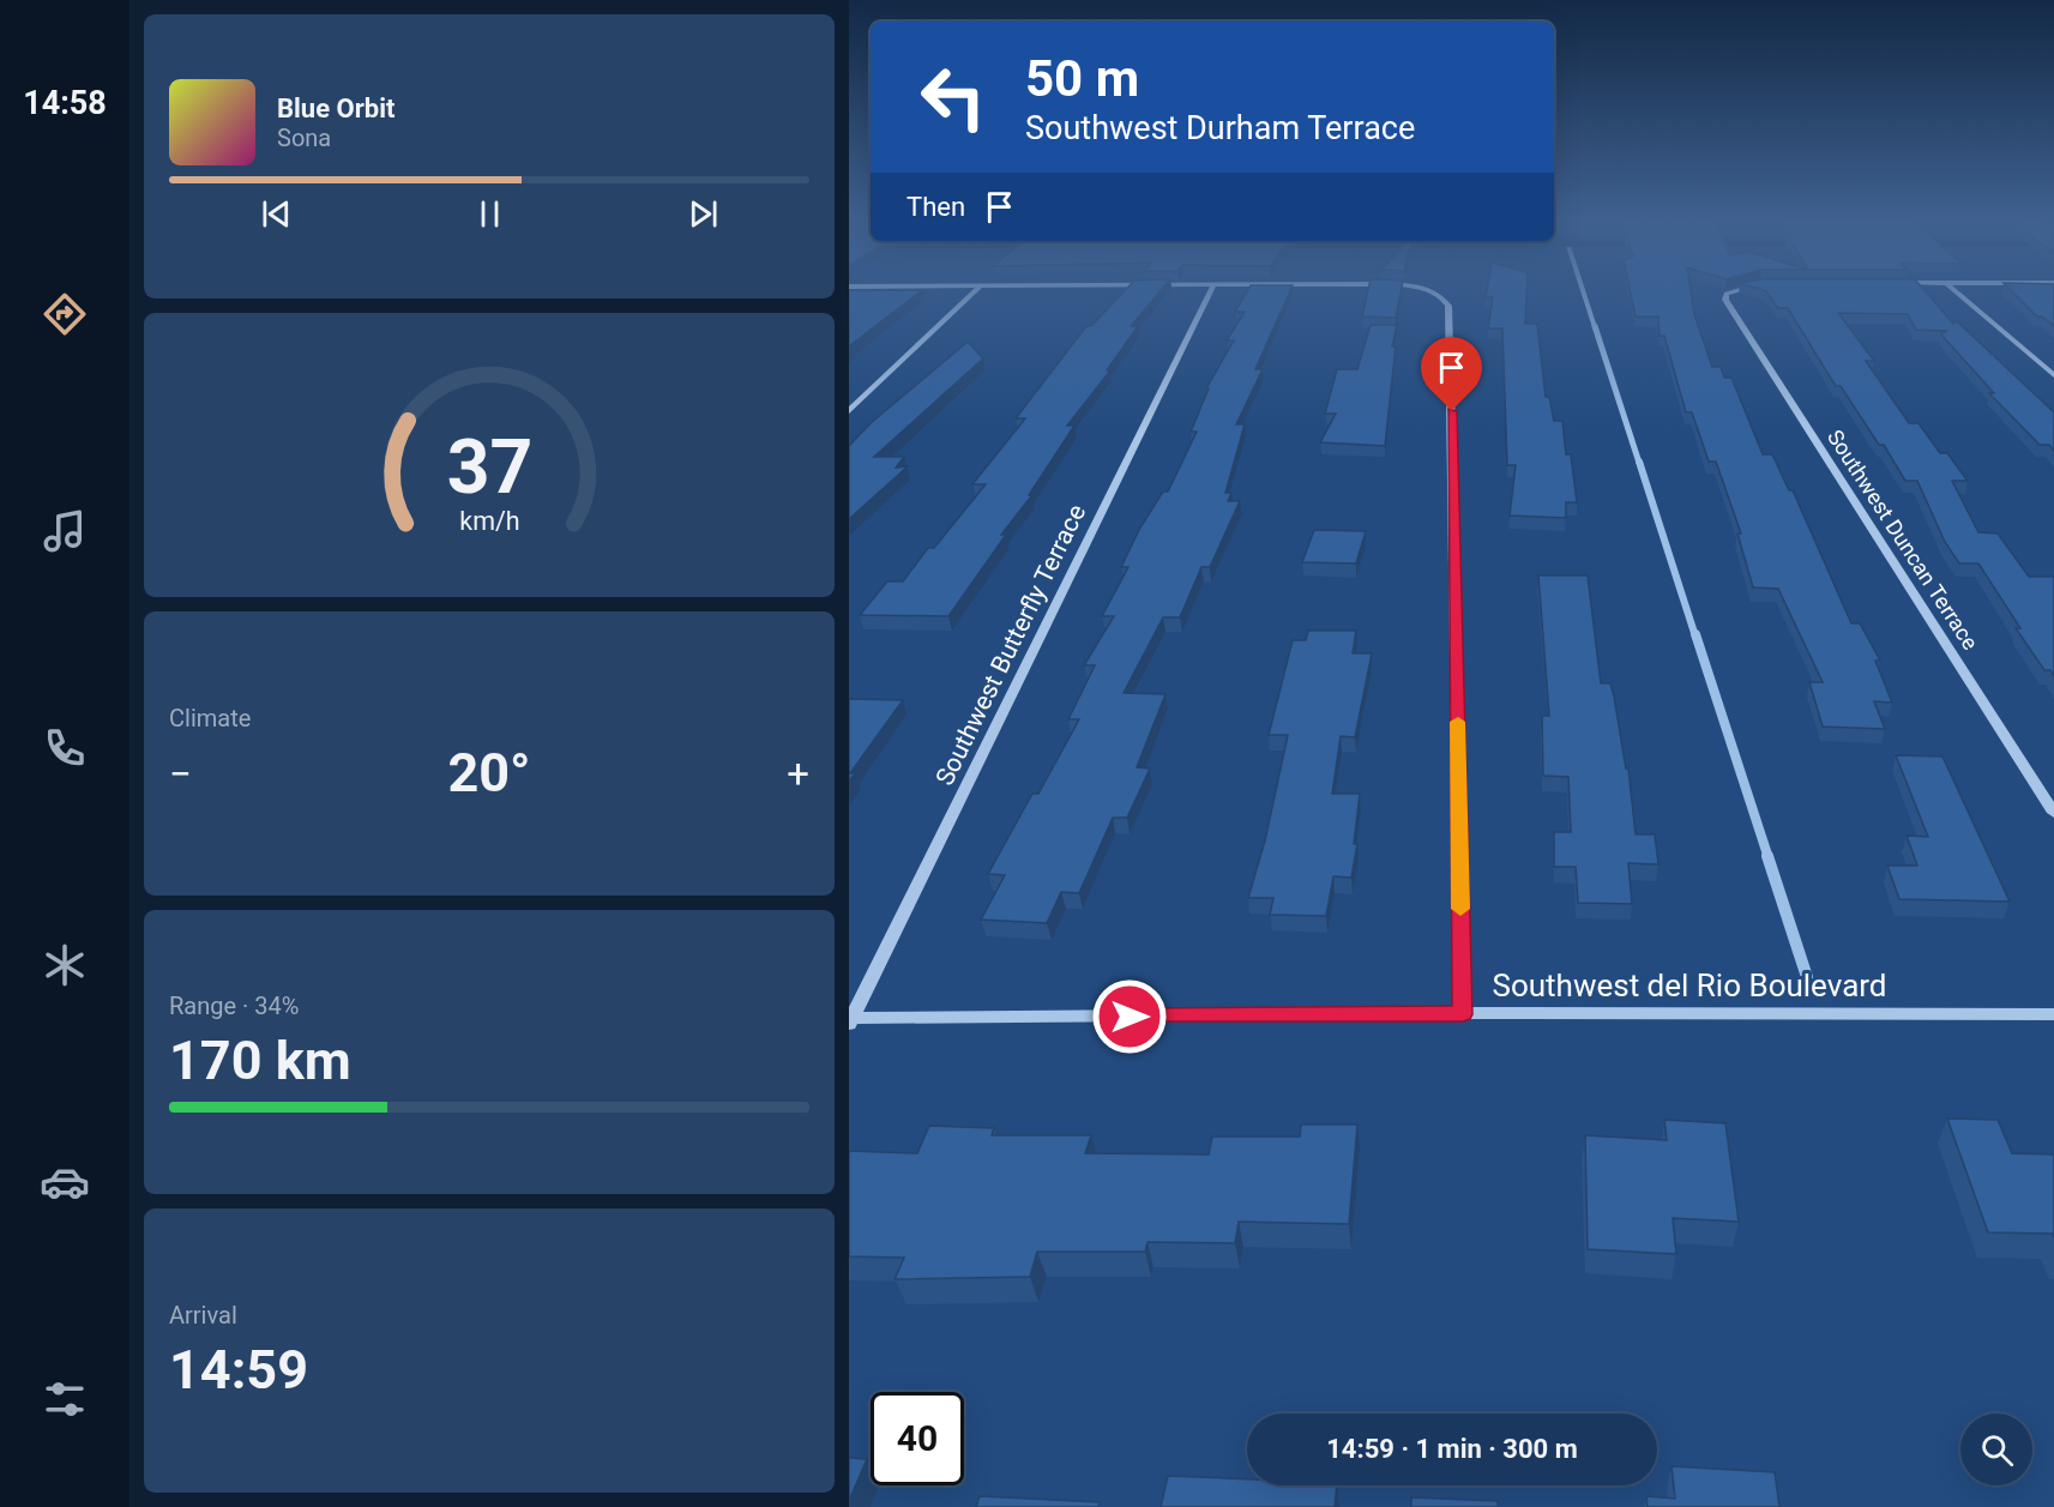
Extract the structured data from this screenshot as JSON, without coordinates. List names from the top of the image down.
{
  "streets": {
    "street": ["Southwest Duncan Terrace", "Southwest Butterfly Terrace", "Southwest del Rio Boulevard"]
  },
  "crossings": [
    ["Southwest Butterfly Terrace", "Southwest del Rio Boulevard"]
  ],
  "page": {
    "tabs": "14:58",
    "turn": ["50 m", "Southwest Durham Terrace"],
    "song": ["Blue Orbit", "Sona"],
    "then": "Then",
    "tile": [
      "Climate",
      ["Range · 34%", "170 km"],
      ["Arrival", "14:59"]
    ],
    "heat": ["−", "20°", "+"],
    "limit": "40",
    "trip": "14:59 · 1 min · 300 m",
    "gauge": ["37", "km/h"]
  }
}
